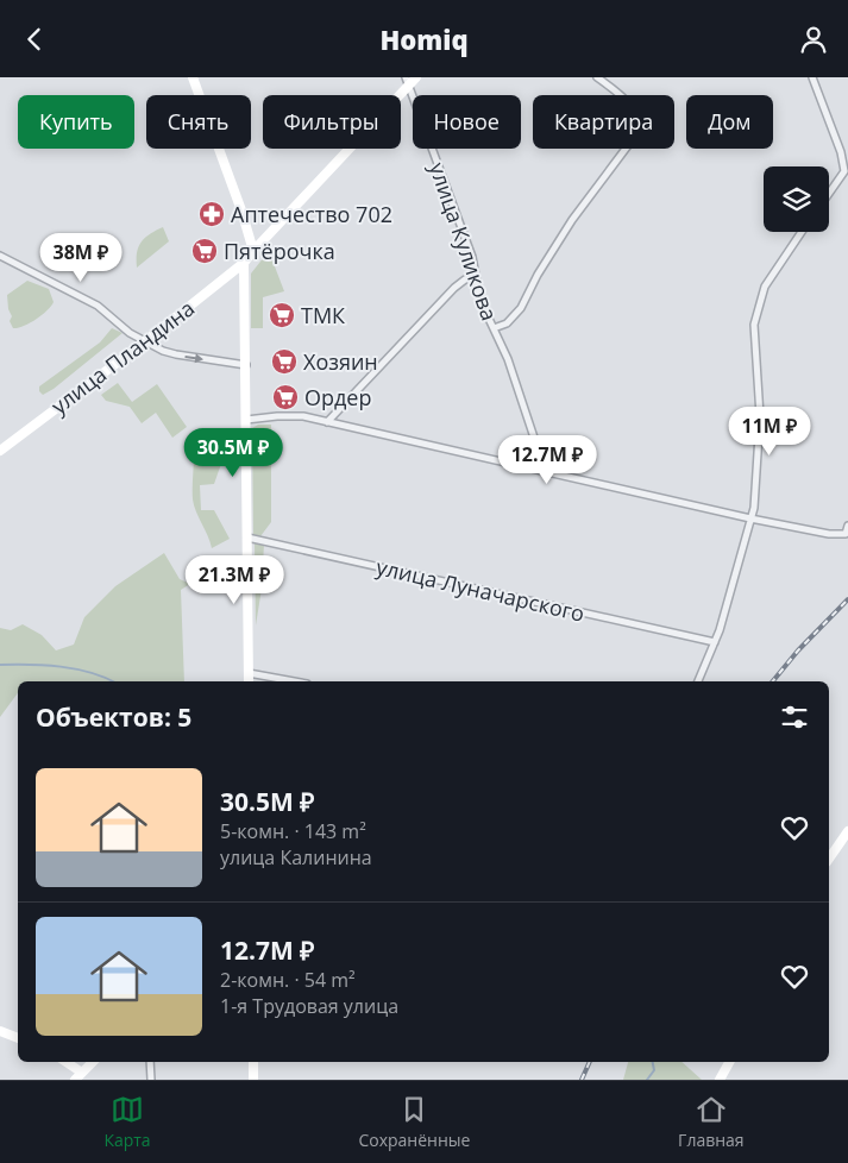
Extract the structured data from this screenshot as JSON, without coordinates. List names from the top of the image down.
{
  "streets": {
    "street": ["улица Куликова", "улица Пландина", "улица Луначарского"]
  },
  "crossings": [
    ["улица Куликова", "улица Пландина"]
  ],
  "places": {
    "pharmacy": ["Аптечество 702"],
    "supermarket": [
      "Пятёрочка",
      "ТМК",
      "Хозяин",
      "Ордер"
    ]
  },
  "page": {
    "header": "Homiq",
    "chip": [
      "Купить",
      "Снять",
      "Фильтры",
      "Новое",
      "Квартира",
      "Дом"
    ],
    "price": [
      "38M ₽",
      "11M ₽",
      "30.5M ₽",
      "12.7M ₽",
      "21.3M ₽"
    ],
    "heading": "Объектов: 5",
    "list": [
      {
        "name": "30.5M ₽",
        "note": "5-комн. · 143 m² · улица Калинина"
      },
      {
        "name": "12.7M ₽",
        "note": "2-комн. · 54 m² · 1-я Трудовая улица"
      }
    ],
    "tabs": ["Карта", "Сохранённые", "Главная"]
  }
}
